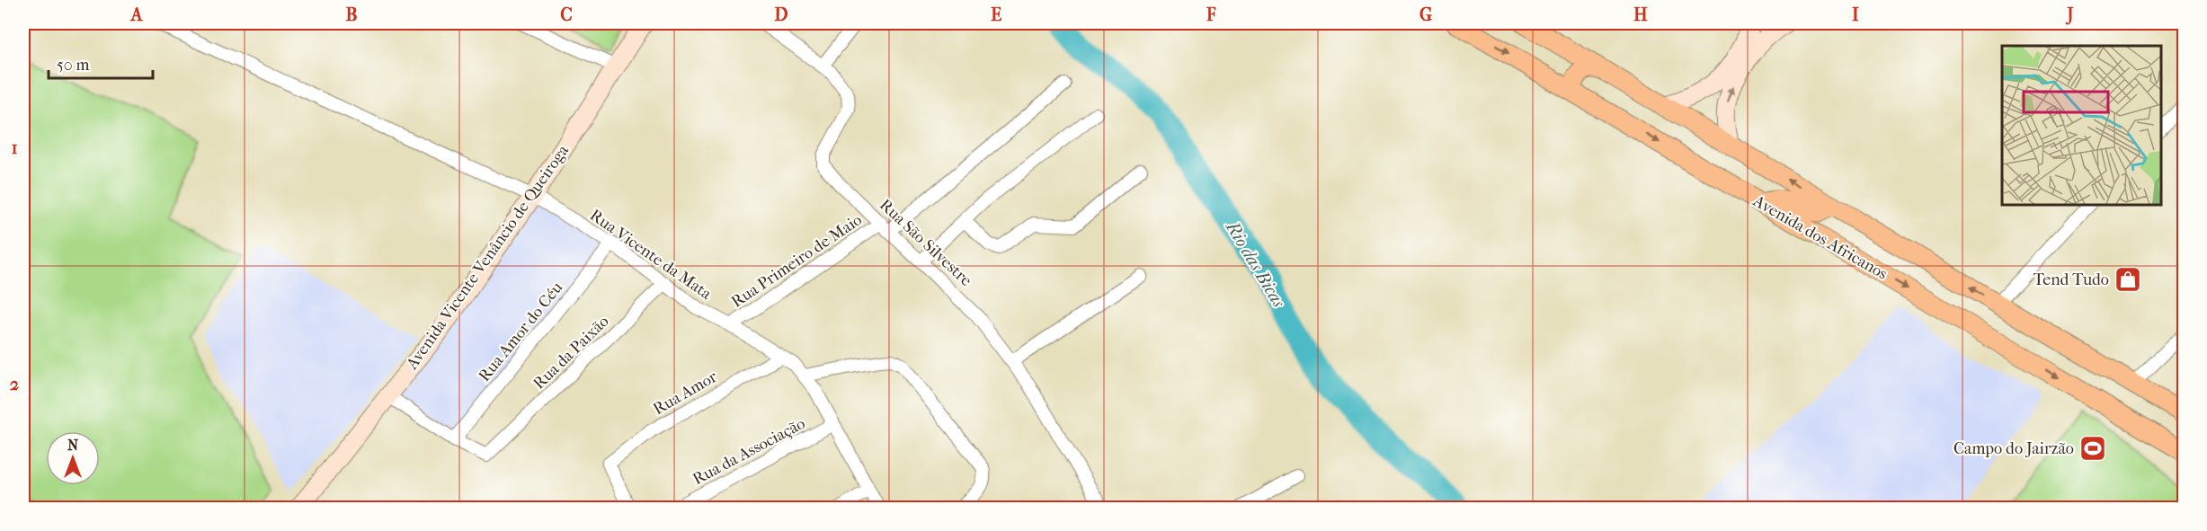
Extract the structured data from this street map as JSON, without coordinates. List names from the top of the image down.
{
  "streets": {
    "main road": ["Avenida dos Africanos"],
    "street": [
      "Rua São Silvestre",
      "Rua Vicente da Mata",
      "Avenida Vicente Venâncio de Queiroga",
      "Rua Primeiro de Maio",
      "Rua Amor do Céu",
      "Rua da Paixão",
      "Rua Amor",
      "Rua da Associação"
    ]
  },
  "crossings": [
    ["Rua São Silvestre", "Rua Primeiro de Maio"],
    ["Rua Vicente da Mata", "Avenida Vicente Venâncio de Queiroga"],
    ["Rua Vicente da Mata", "Rua Primeiro de Maio"],
    ["Rua Vicente da Mata", "Rua Amor do Céu"],
    ["Rua Vicente da Mata", "Rua da Paixão"],
    ["Rua Vicente da Mata", "Rua Amor"],
    ["Rua Vicente da Mata", "Rua da Associação"],
    ["Rua Amor do Céu", "Rua da Paixão"]
  ],
  "water": ["Rio das Bicas"],
  "places": {
    "shop": ["Tend Tudo"],
    "sports": ["Campo do Jairzão"]
  },
  "scale_bar": "50 m",
  "north": "top",
  "grid": {
    "columns": [
      "A",
      "B",
      "C",
      "D",
      "E",
      "F",
      "G",
      "H",
      "I",
      "J"
    ],
    "rows": ["1", "2"]
  }
}
